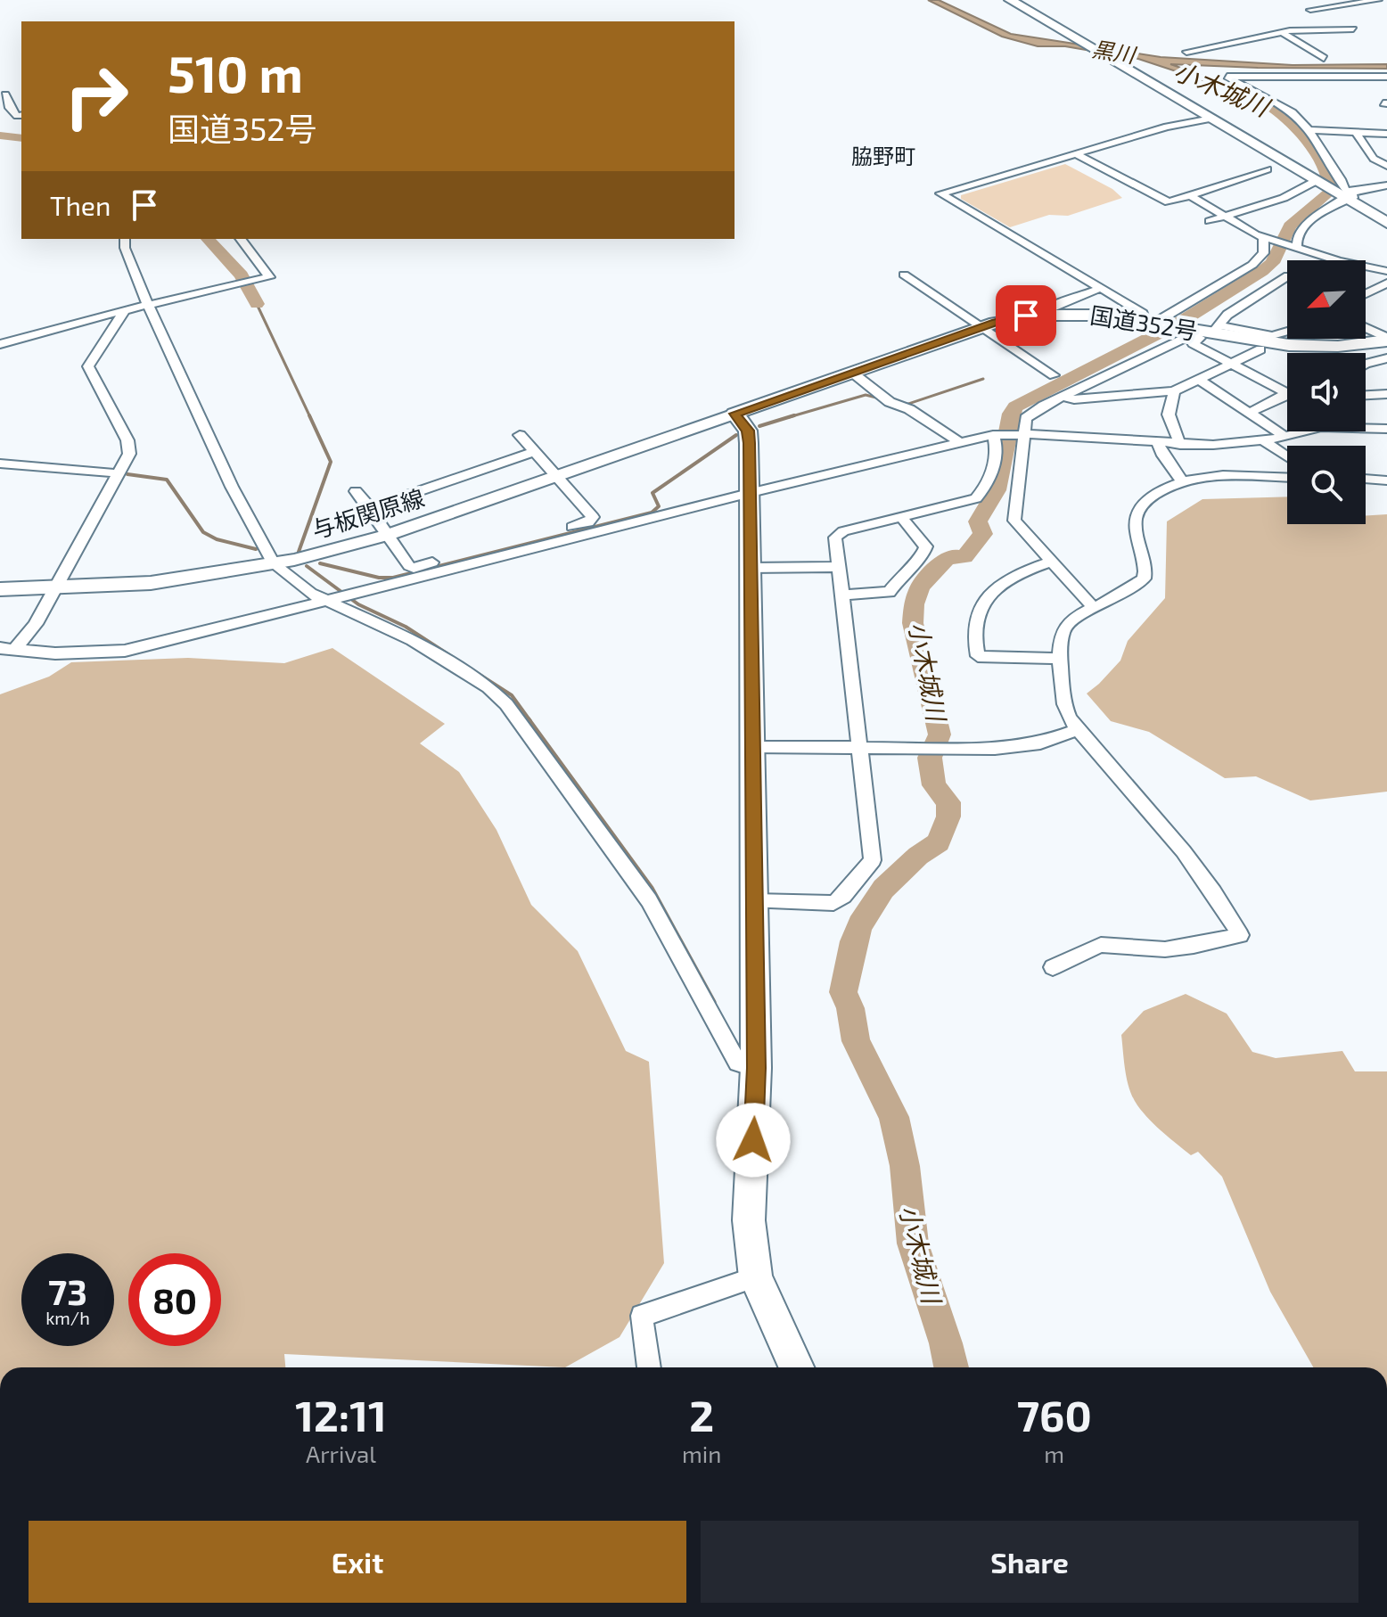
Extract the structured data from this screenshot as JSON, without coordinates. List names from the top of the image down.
{
  "streets": {
    "highway": ["国道352号"],
    "main road": ["与板関原線"]
  },
  "crossings": [
    ["国道352号", "与板関原線"]
  ],
  "districts": ["脇野町"],
  "water": ["黒川", "小木城川"],
  "north": "bottom left",
  "page": {
    "turn": ["510 m", "国道352号"],
    "then": "Then",
    "speed": "73 km/h",
    "limit": "80",
    "eta": [
      "12:11",
      "Arrival",
      "2",
      "min",
      "760",
      "m"
    ],
    "buttons": ["Exit", "Share"]
  }
}
